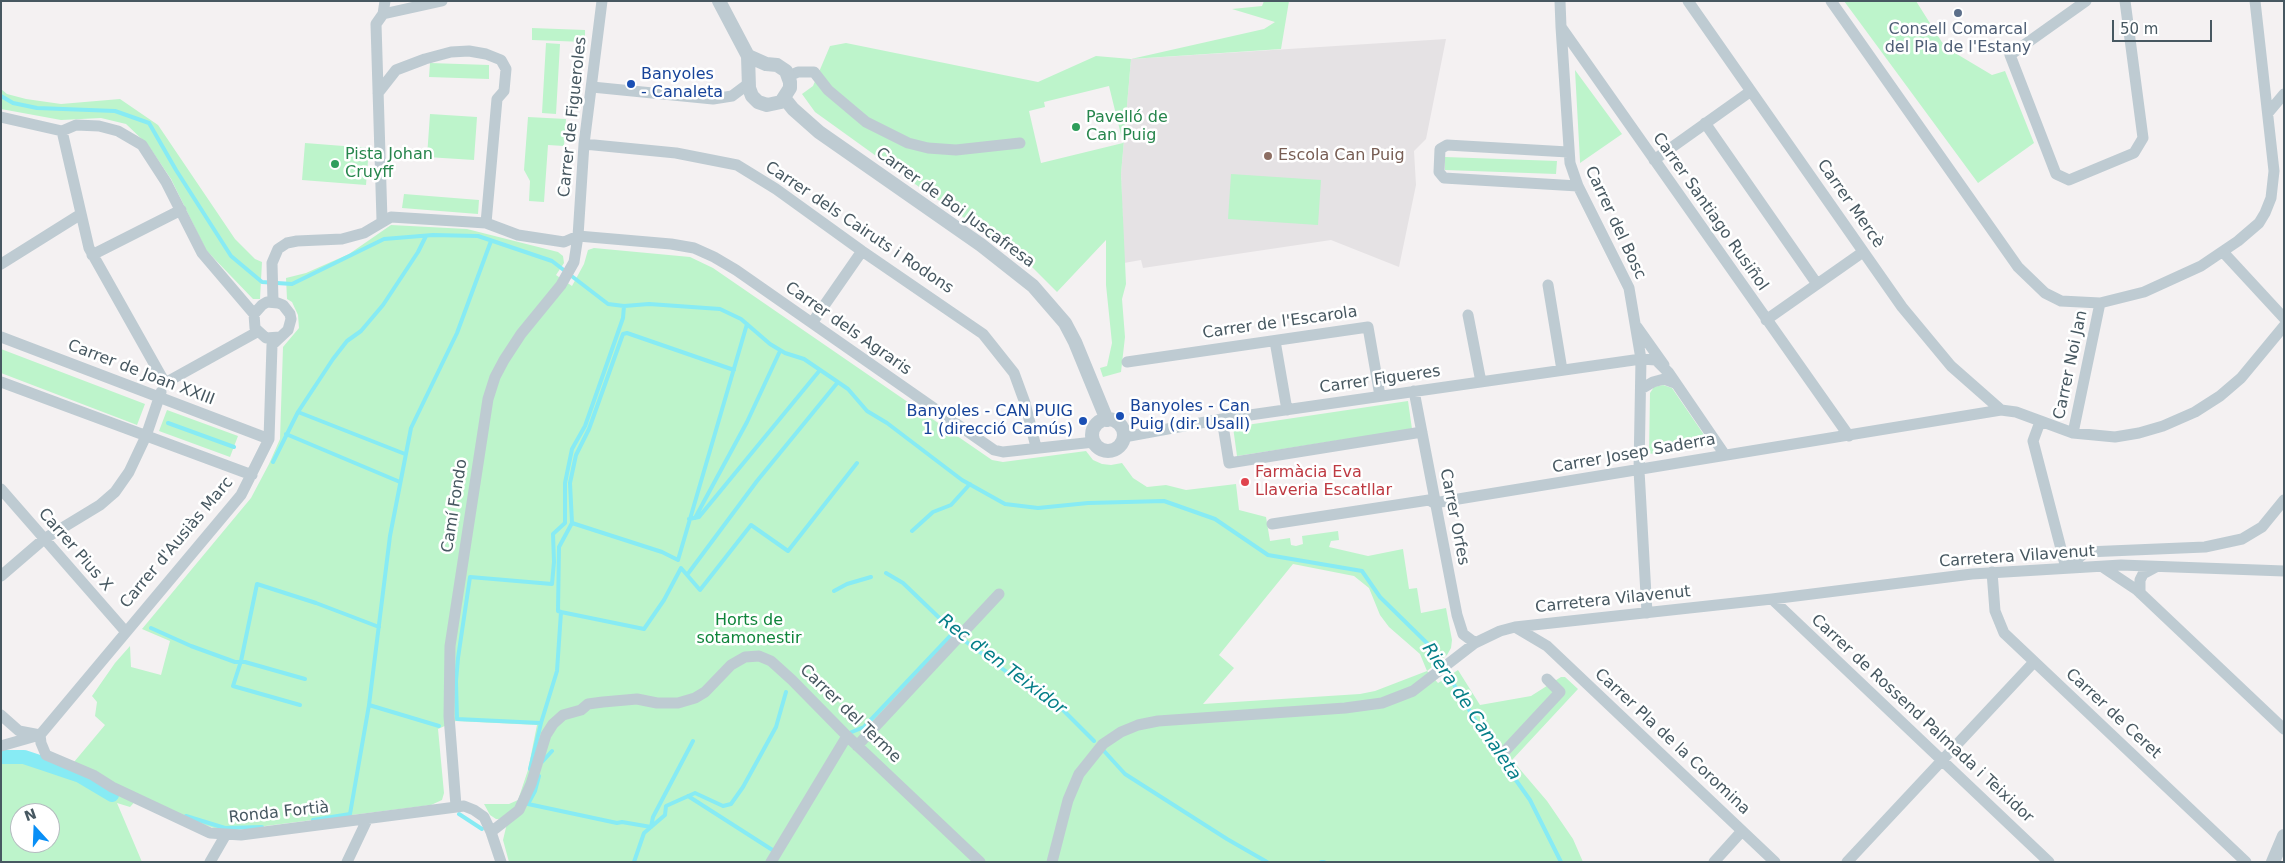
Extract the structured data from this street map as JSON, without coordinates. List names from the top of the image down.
{
  "streets": {
    "street": [
      "Carrer de Figueroles",
      "Carrer Mercè",
      "Carrer de Boi Juscafresa",
      "Carrer Santiago Rusiñol",
      "Carrer del Bosc",
      "Carrer dels Cairuts i Rodons",
      "Carrer de l'Escarola",
      "Carrer dels Agraris",
      "Carrer Noi Jan",
      "Carrer de Joan XXIII",
      "Carrer Figueres",
      "Carrer Josep Saderra",
      "Camí Fondo",
      "Carrer Orfes",
      "Carrer d'Ausiàs Marc",
      "Carrer Pius X",
      "Carretera Vilavenut",
      "Carrer del Terme",
      "Carrer de Ceret",
      "Carrer de Rossend Palmada i Teixidor",
      "Carrer Pla de la Coromina",
      "Ronda Fortià"
    ]
  },
  "crossings": [
    ["Carrer de Figueroles", "Carrer dels Cairuts i Rodons"],
    ["Carrer de Figueroles", "Carrer dels Agraris"],
    ["Carrer de Figueroles", "Camí Fondo"],
    ["Carrer Mercè", "Carrer Josep Saderra"],
    ["Carrer de Boi Juscafresa", "Carrer dels Agraris"],
    ["Carrer de Boi Juscafresa", "Carrer Figueres"],
    ["Carrer Santiago Rusiñol", "Carrer del Bosc"],
    ["Carrer Santiago Rusiñol", "Carrer Josep Saderra"],
    ["Carrer del Bosc", "Carrer Figueres"],
    ["Carrer del Bosc", "Carrer Josep Saderra"],
    ["Carrer del Bosc", "Carretera Vilavenut"],
    ["Carrer dels Cairuts i Rodons", "Carrer dels Agraris"],
    ["Carrer de l'Escarola", "Carrer Figueres"],
    ["Carrer dels Agraris", "Carrer Figueres"],
    ["Carrer dels Agraris", "Camí Fondo"],
    ["Carrer de Joan XXIII", "Carrer d'Ausiàs Marc"],
    ["Carrer Figueres", "Carrer Orfes"],
    ["Carrer Josep Saderra", "Carrer Orfes"],
    ["Camí Fondo", "Ronda Fortià"],
    ["Carrer Orfes", "Carretera Vilavenut"],
    ["Carrer d'Ausiàs Marc", "Carrer Pius X"],
    ["Carrer d'Ausiàs Marc", "Ronda Fortià"],
    ["Carretera Vilavenut", "Carrer de Ceret"],
    ["Carretera Vilavenut", "Carrer de Rossend Palmada i Teixidor"],
    ["Carretera Vilavenut", "Carrer Pla de la Coromina"],
    ["Carrer del Terme", "Ronda Fortià"]
  ],
  "water": ["Rec d'en Teixidor", "Riera de Canaleta"],
  "parks": ["Horts de sotamonestir"],
  "places": [
    "Consell Comarcal del Pla de l'Estany",
    "Banyoles - Canaleta",
    "Pavelló de Can Puig",
    "Escola Can Puig",
    "Pista Johan Cruyff",
    "Banyoles - Can Puig (dir. Usall)",
    "Banyoles - CAN PUIG 1 (direcció Camús)",
    "Farmàcia Eva Llaveria Escatllar"
  ],
  "scale_bar": "50 m",
  "north": "top"
}
